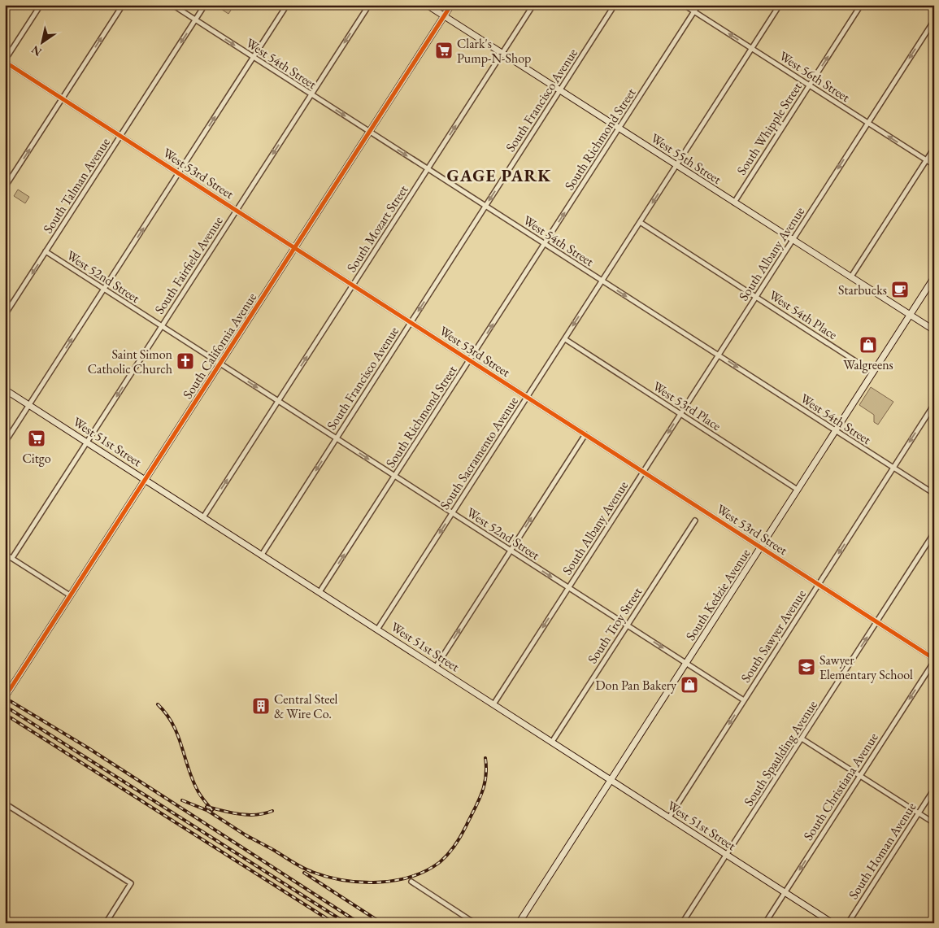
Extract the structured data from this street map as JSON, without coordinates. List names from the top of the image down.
{
  "streets": {
    "street": [
      "West 54th Street",
      "West 56th Street",
      "South Francisco Avenue",
      "South Whipple Street",
      "South Richmond Street",
      "West 55th Street",
      "West 53rd Street",
      "South Talman Avenue",
      "South Mozart Street",
      "South Albany Avenue",
      "South Fairfield Avenue",
      "West 52nd Street",
      "West 54th Place",
      "South California Avenue",
      "West 53rd Place",
      "West 51st Street",
      "South Sacramento Avenue",
      "South Kedzie Avenue",
      "South Troy Street",
      "South Sawyer Avenue",
      "South Spaulding Avenue",
      "South Christiana Avenue",
      "South Homan Avenue"
    ]
  },
  "crossings": [
    ["West 54th Street", "South Francisco Avenue"],
    ["West 54th Street", "South Richmond Street"],
    ["West 54th Street", "South Talman Avenue"],
    ["West 54th Street", "South Mozart Street"],
    ["West 54th Street", "South Albany Avenue"],
    ["West 54th Street", "South Fairfield Avenue"],
    ["West 54th Street", "South California Avenue"],
    ["West 54th Street", "South Sacramento Avenue"],
    ["West 54th Street", "South Kedzie Avenue"],
    ["West 54th Street", "South Sawyer Avenue"],
    ["West 56th Street", "South Whipple Street"],
    ["West 56th Street", "South Richmond Street"],
    ["West 56th Street", "South Albany Avenue"],
    ["West 56th Street", "South Sacramento Avenue"],
    ["South Francisco Avenue", "West 55th Street"],
    ["South Francisco Avenue", "West 53rd Street"],
    ["South Francisco Avenue", "West 52nd Street"],
    ["South Francisco Avenue", "West 51st Street"],
    ["South Whipple Street", "West 55th Street"],
    ["South Richmond Street", "West 55th Street"],
    ["South Richmond Street", "West 53rd Street"],
    ["South Richmond Street", "West 52nd Street"],
    ["South Richmond Street", "West 51st Street"],
    ["West 55th Street", "South Mozart Street"],
    ["West 55th Street", "South Albany Avenue"],
    ["West 55th Street", "South California Avenue"],
    ["West 55th Street", "South Sacramento Avenue"],
    ["West 55th Street", "South Kedzie Avenue"],
    ["West 53rd Street", "South Talman Avenue"],
    ["West 53rd Street", "South Mozart Street"],
    ["West 53rd Street", "South Albany Avenue"],
    ["West 53rd Street", "South Fairfield Avenue"],
    ["West 53rd Street", "South California Avenue"],
    ["West 53rd Street", "South Sacramento Avenue"],
    ["West 53rd Street", "South Kedzie Avenue"],
    ["West 53rd Street", "South Sawyer Avenue"],
    ["West 53rd Street", "South Spaulding Avenue"],
    ["West 53rd Street", "South Christiana Avenue"],
    ["South Talman Avenue", "West 52nd Street"],
    ["South Mozart Street", "West 52nd Street"],
    ["South Mozart Street", "West 51st Street"],
    ["South Albany Avenue", "West 52nd Street"],
    ["South Albany Avenue", "West 54th Place"],
    ["South Albany Avenue", "West 53rd Place"],
    ["South Albany Avenue", "West 51st Street"],
    ["South Fairfield Avenue", "West 52nd Street"],
    ["South Fairfield Avenue", "West 51st Street"],
    ["West 52nd Street", "South California Avenue"],
    ["West 52nd Street", "South Sacramento Avenue"],
    ["West 52nd Street", "South Kedzie Avenue"],
    ["West 52nd Street", "South Troy Street"],
    ["West 52nd Street", "South Sawyer Avenue"],
    ["West 54th Place", "South Sacramento Avenue"],
    ["West 54th Place", "South Kedzie Avenue"],
    ["South California Avenue", "West 51st Street"],
    ["West 53rd Place", "South Sacramento Avenue"],
    ["West 53rd Place", "South Kedzie Avenue"],
    ["West 51st Street", "South Sacramento Avenue"],
    ["West 51st Street", "South Kedzie Avenue"],
    ["West 51st Street", "South Troy Street"],
    ["West 51st Street", "South Sawyer Avenue"],
    ["West 51st Street", "South Spaulding Avenue"],
    ["West 51st Street", "South Christiana Avenue"]
  ],
  "one_way": [
    "West 54th Street",
    "West 56th Street",
    "South Francisco Avenue",
    "South Whipple Street",
    "South Richmond Street",
    "South Talman Avenue",
    "South Mozart Street",
    "South Albany Avenue",
    "South Fairfield Avenue",
    "South Sacramento Avenue",
    "South Sawyer Avenue",
    "South Christiana Avenue"
  ],
  "districts": ["GAGE PARK"],
  "places": {
    "supermarket": ["Clark's Pump-N-Shop", "Citgo"],
    "cafe": ["Starbucks"],
    "shop": ["Walgreens", "Don Pan Bakery"],
    "church": ["Saint Simon Catholic Church"],
    "school or university": ["Sawyer Elementary School"],
    "building": ["Central Steel & Wire Co."]
  },
  "north": "bottom left"
}
